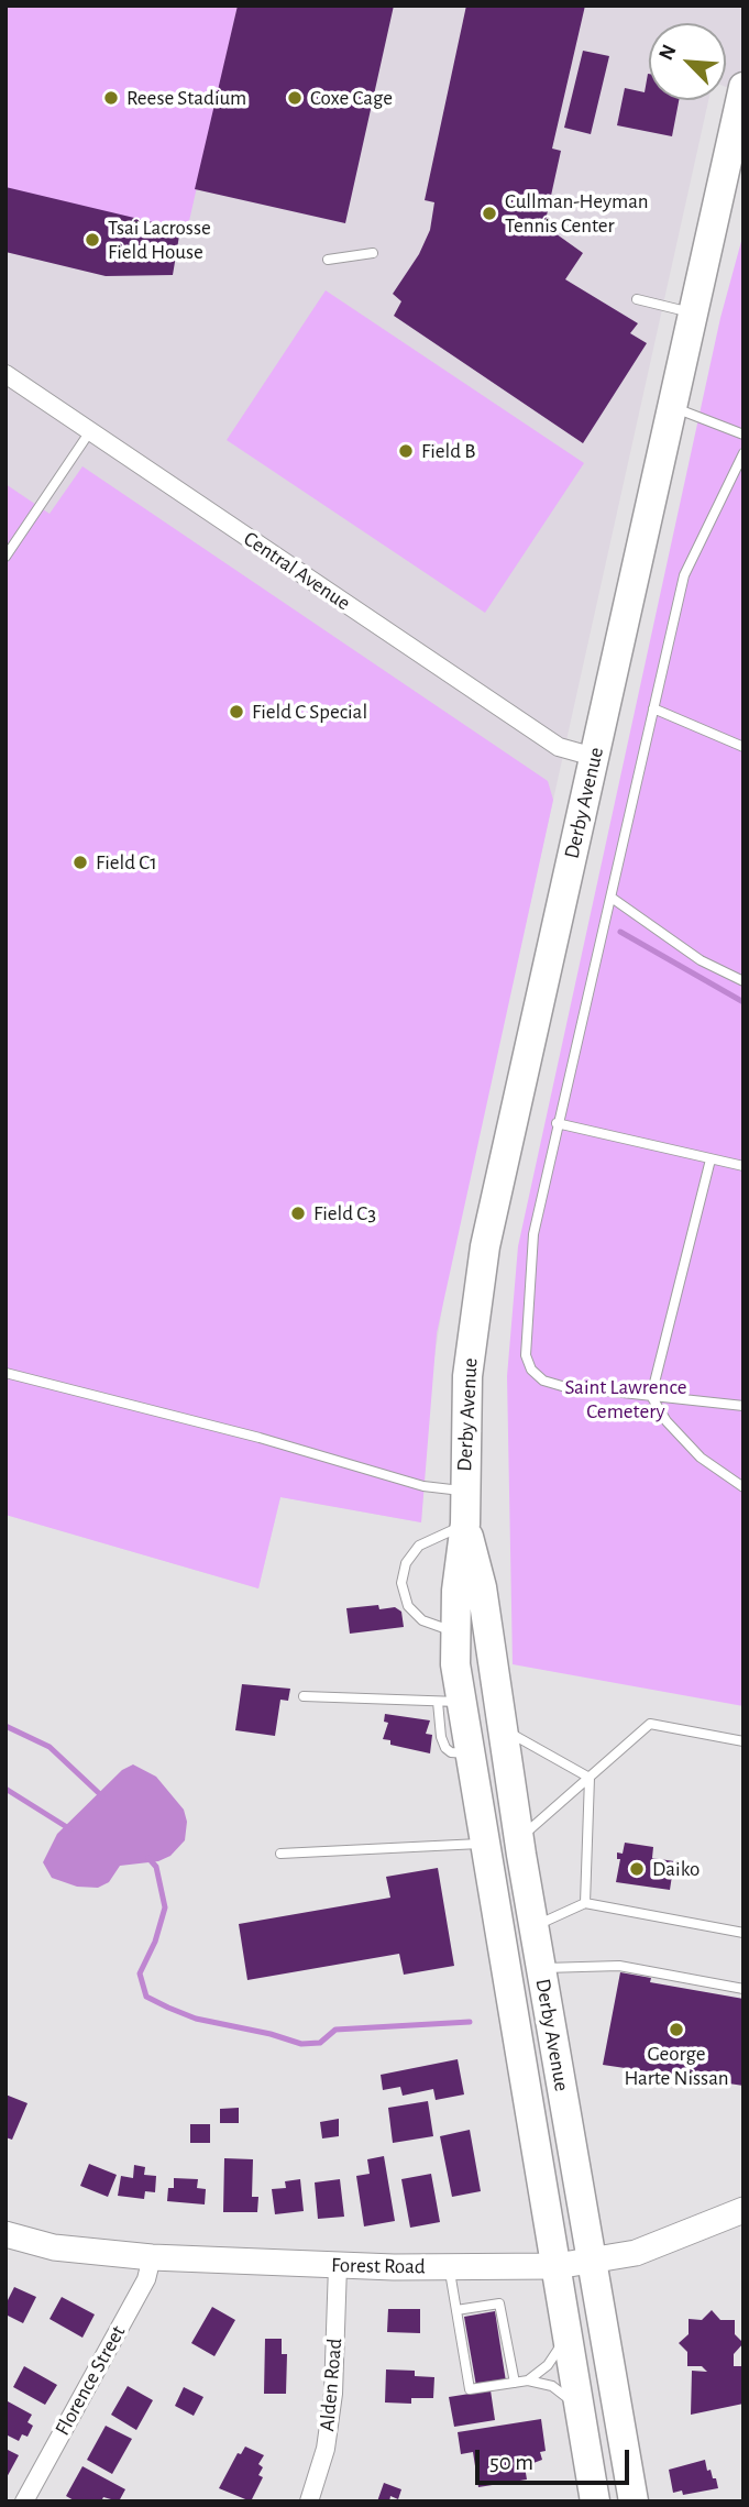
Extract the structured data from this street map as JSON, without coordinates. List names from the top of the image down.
{
  "streets": {
    "highway": ["Derby Avenue"],
    "main road": ["Forest Road"],
    "street": ["Central Avenue", "Florence Street", "Alden Road"]
  },
  "crossings": [
    ["Central Avenue", "Derby Avenue"],
    ["Derby Avenue", "Forest Road"],
    ["Forest Road", "Florence Street"],
    ["Forest Road", "Alden Road"]
  ],
  "parks": ["Saint Lawrence Cemetery"],
  "places": [
    "Reese Stadium",
    "Coxe Cage",
    "Cullman-Heyman Tennis Center",
    "Tsai Lacrosse Field House",
    "Field B",
    "Field C Special",
    "Field C1",
    "Field C3",
    "Daiko",
    "George Harte Nissan"
  ],
  "scale_bar": "50 m",
  "north": "top left"
}
